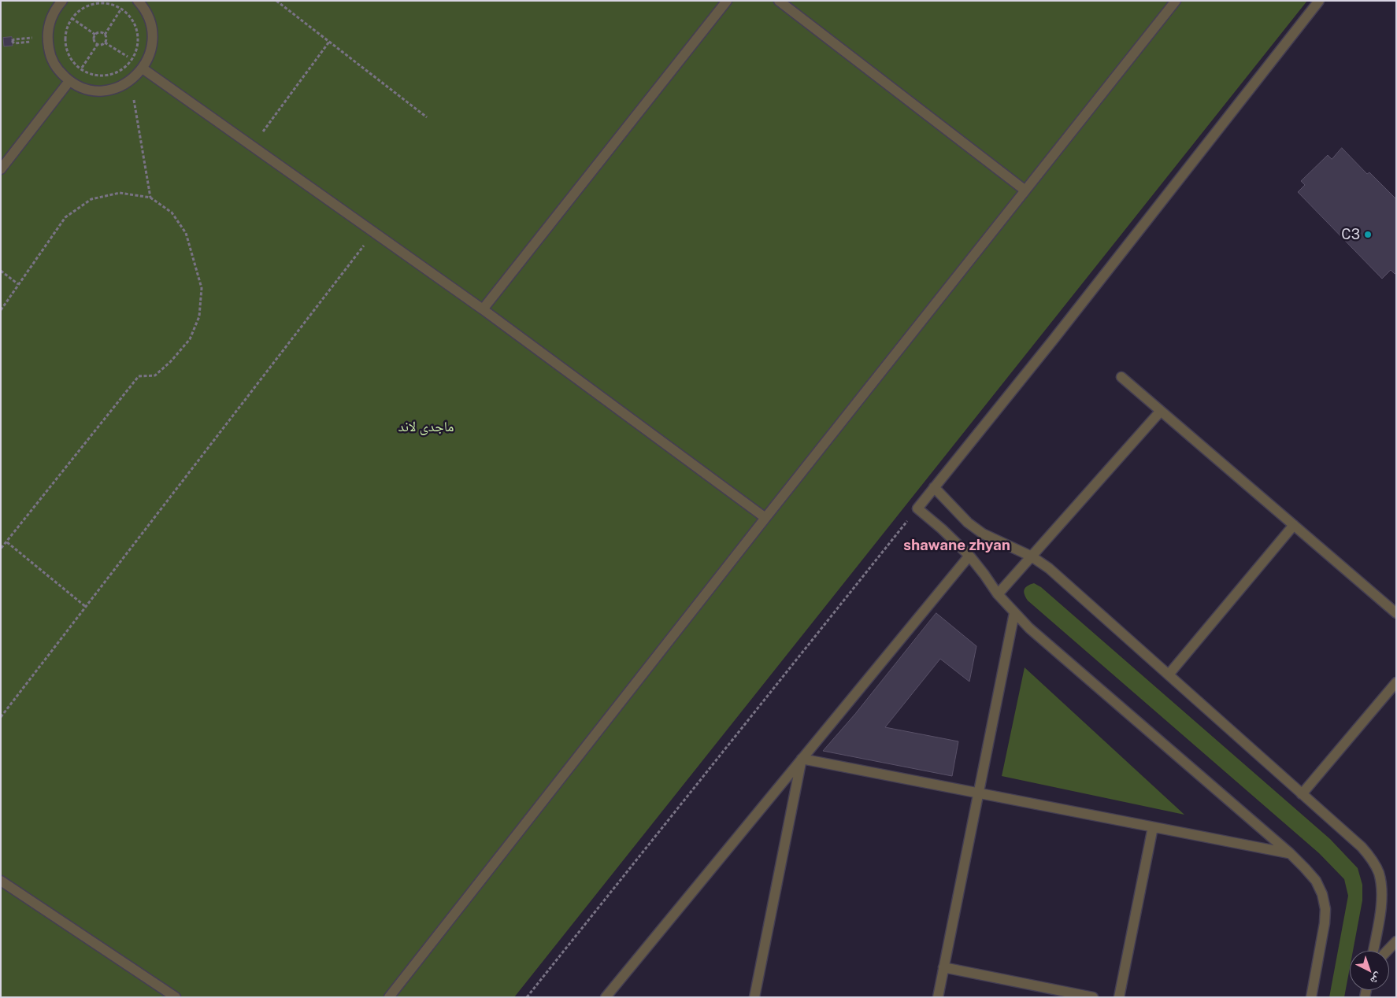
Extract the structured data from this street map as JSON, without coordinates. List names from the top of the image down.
{
  "districts": ["shawane zhyan"],
  "parks": ["ماجدی لاند"],
  "places": ["C3"],
  "north": "bottom right"
}
